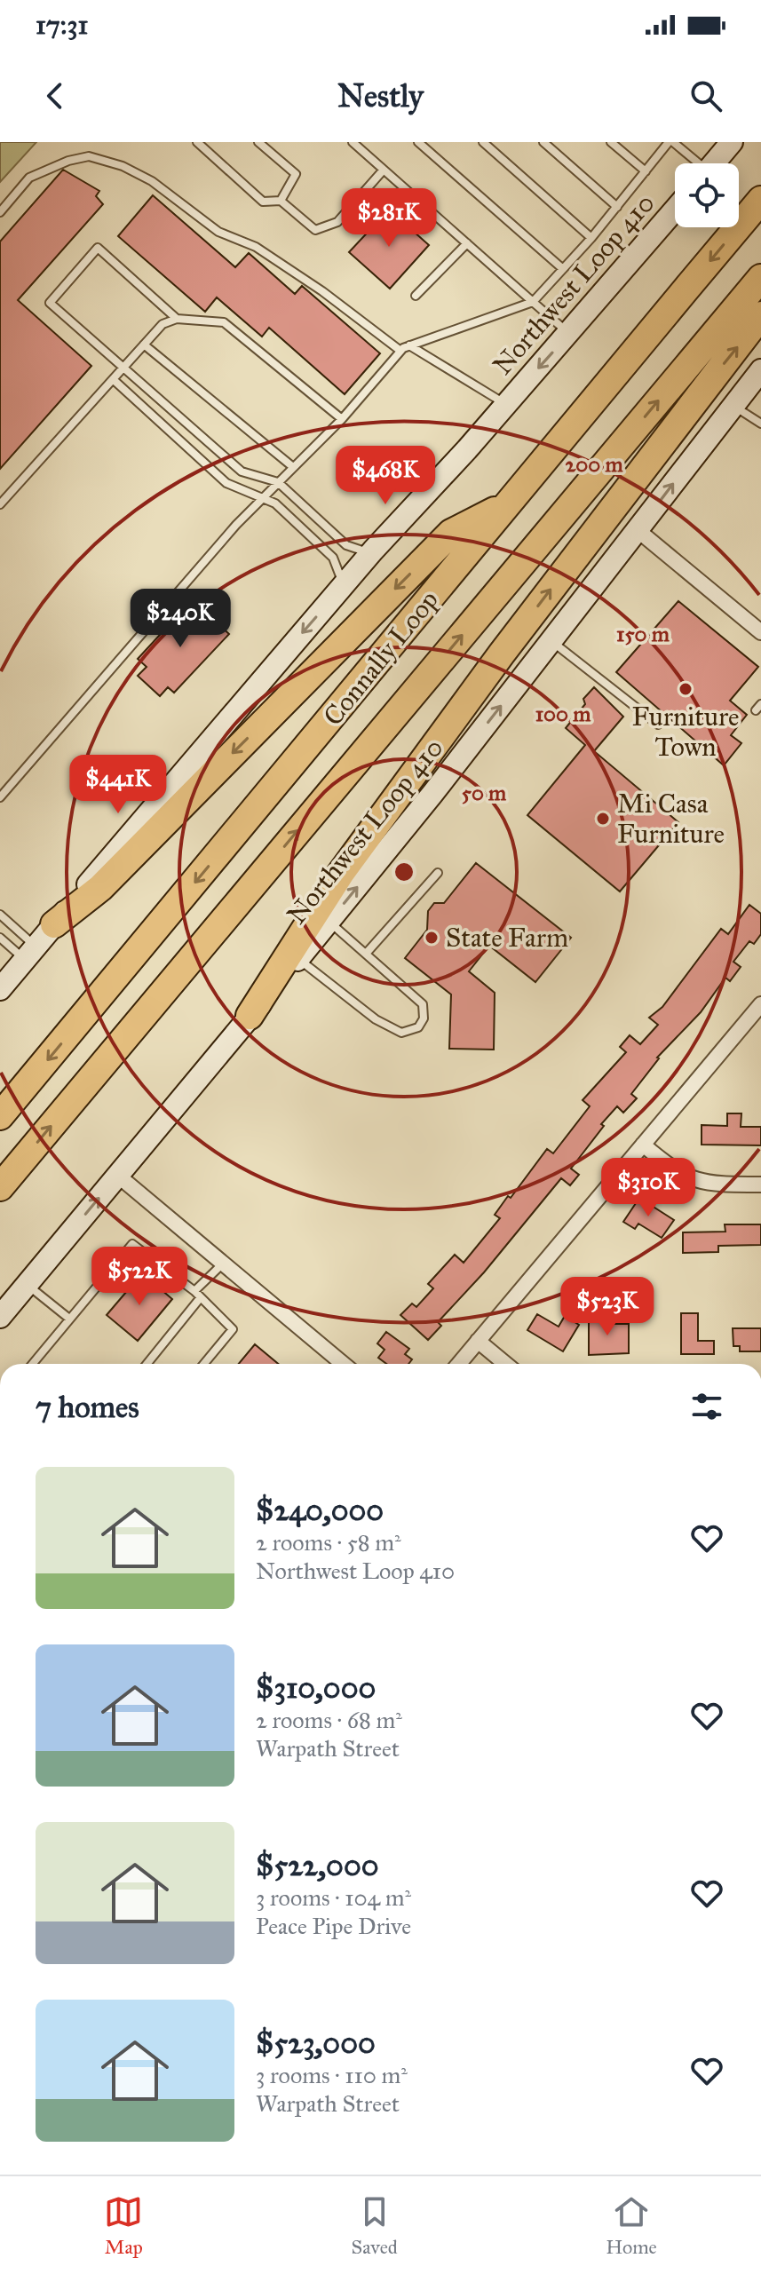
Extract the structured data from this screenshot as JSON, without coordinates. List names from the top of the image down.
{
  "streets": {
    "highway": ["Connally Loop"],
    "main road": ["Northwest Loop 410"]
  },
  "places": ["Furniture Town", "Mi Casa Furniture", "State Farm"],
  "page": {
    "status": "17:31",
    "header": "Nestly",
    "price": [
      "$281K",
      "$468K",
      "$240K",
      "$441K",
      "$310K",
      "$522K",
      "$523K"
    ],
    "heading": "7 homes",
    "list": [
      {
        "name": "$240,000",
        "note": "2 rooms · 58 m² · Northwest Loop 410"
      },
      {
        "name": "$310,000",
        "note": "2 rooms · 68 m² · Warpath Street"
      },
      {
        "name": "$522,000",
        "note": "3 rooms · 104 m² · Peace Pipe Drive"
      },
      {
        "name": "$523,000",
        "note": "3 rooms · 110 m² · Warpath Street"
      }
    ],
    "tabs": ["Map", "Saved", "Home"]
  },
  "rings": [
    "200 m",
    "150 m",
    "100 m",
    "50 m"
  ]
}
